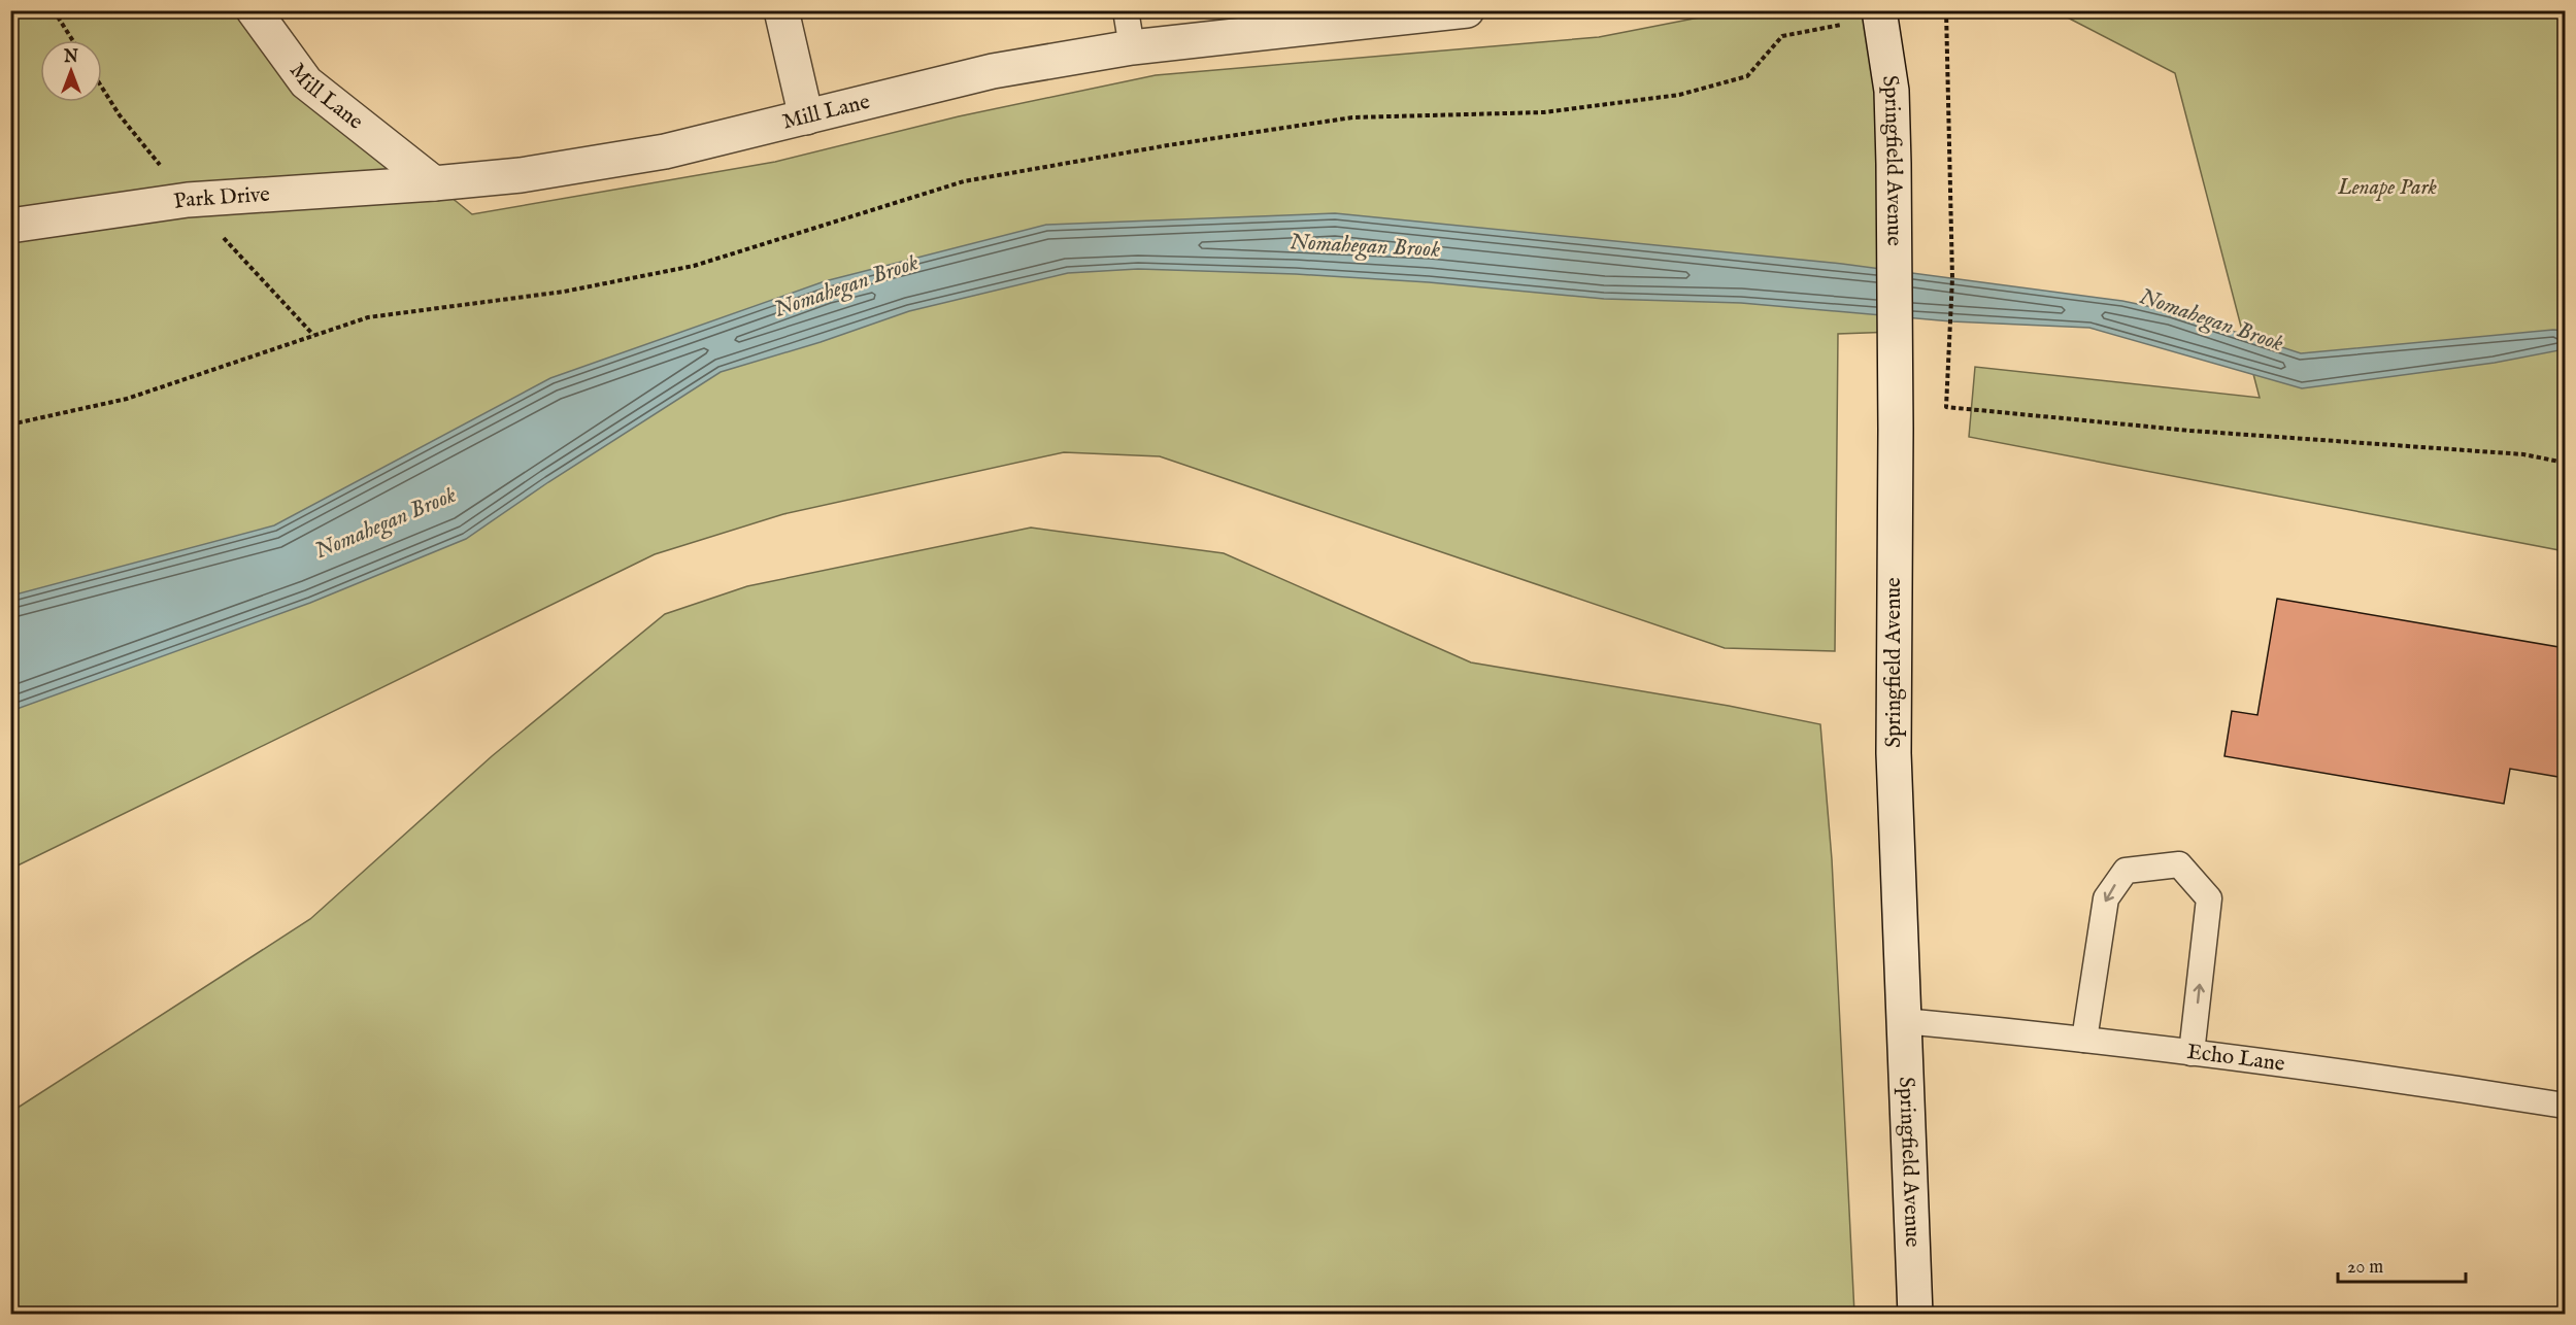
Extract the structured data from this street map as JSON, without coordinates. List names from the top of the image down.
{
  "streets": {
    "street": ["Mill Lane", "Springfield Avenue", "Park Drive"],
    "lane": ["Echo Lane"]
  },
  "crossings": [
    ["Mill Lane", "Park Drive"],
    ["Springfield Avenue", "Echo Lane"]
  ],
  "water": ["Nomahegan Brook"],
  "parks": ["Lenape Park"],
  "scale_bar": "20 m",
  "north": "top"
}
